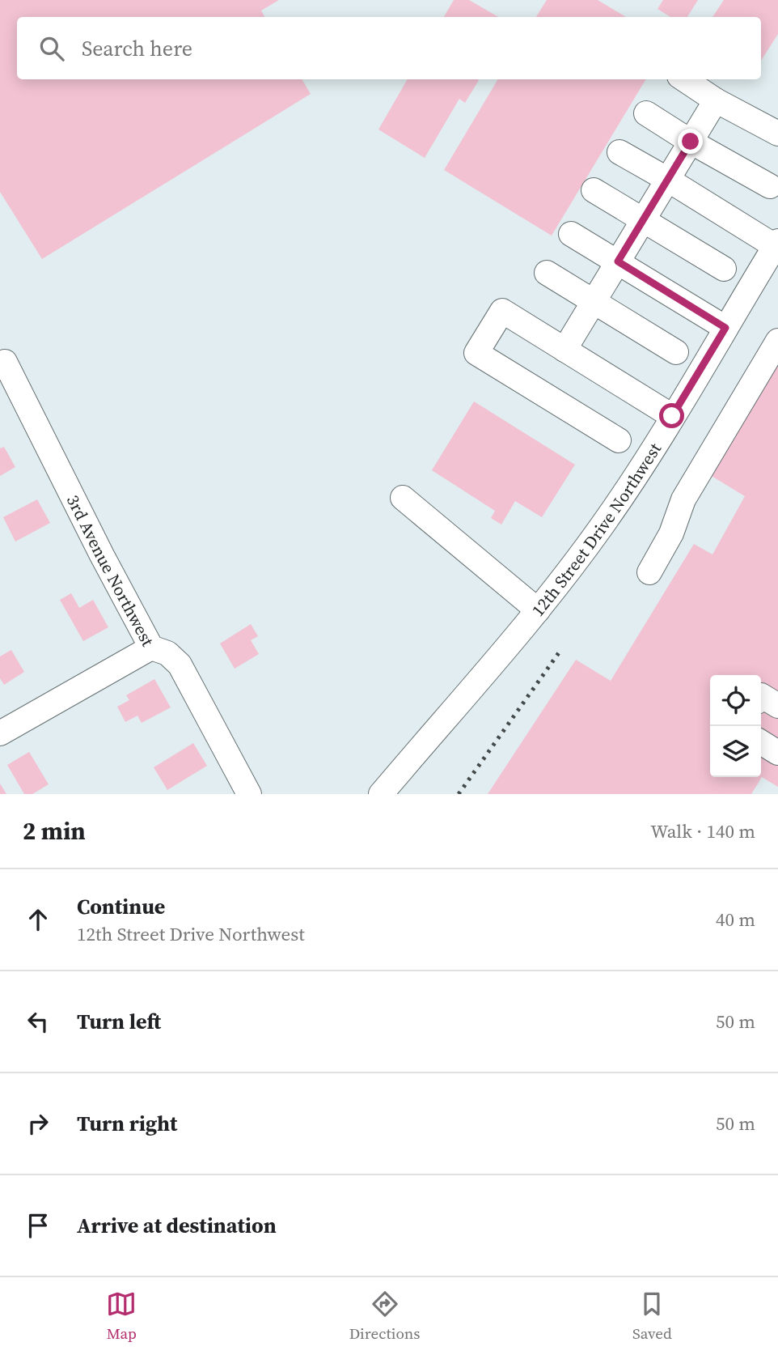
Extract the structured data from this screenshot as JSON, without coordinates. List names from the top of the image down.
{
  "streets": {
    "street": ["12th Street Drive Northwest", "3rd Avenue Northwest"]
  },
  "page": {
    "search": "Search here",
    "heading": ["2 min", "Walk · 140 m"],
    "list": [
      ["Continue", "12th Street Drive Northwest", "40 m"],
      ["Turn left", "50 m"],
      ["Turn right", "50 m"],
      "Arrive at destination"
    ],
    "nav": ["Map", "Directions", "Saved"]
  }
}
